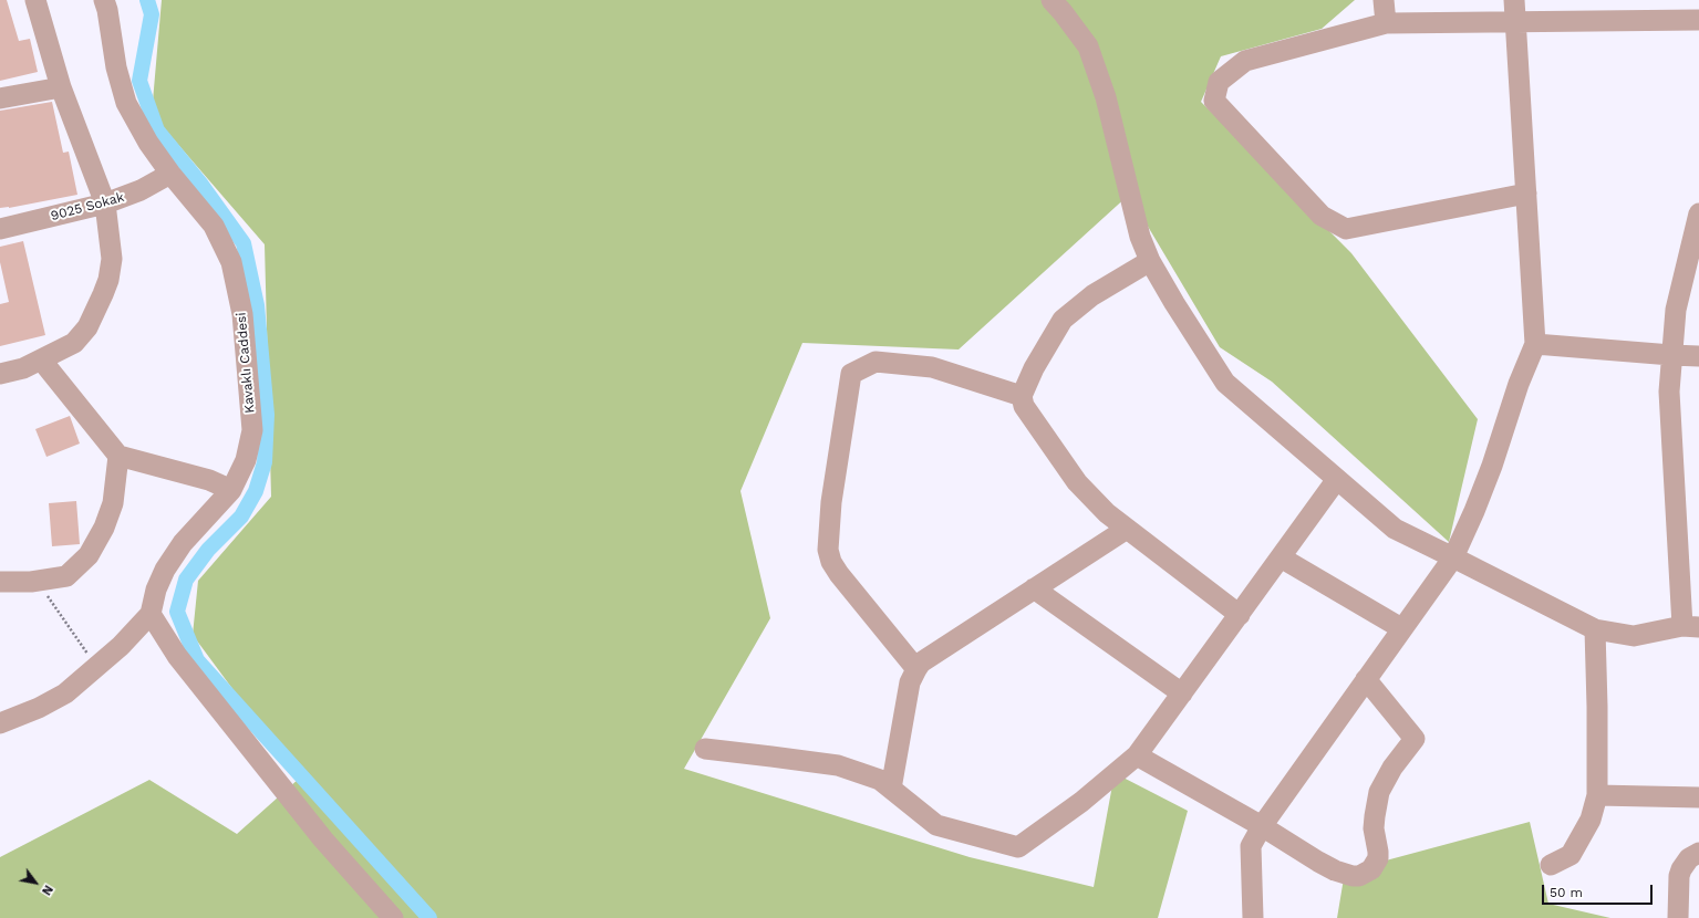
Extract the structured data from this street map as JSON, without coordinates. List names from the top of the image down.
{
  "streets": {
    "street": ["9025 Sokak", "Kavaklı Caddesi"]
  },
  "crossings": [
    ["9025 Sokak", "Kavaklı Caddesi"]
  ],
  "scale_bar": "50 m",
  "north": "bottom right"
}
